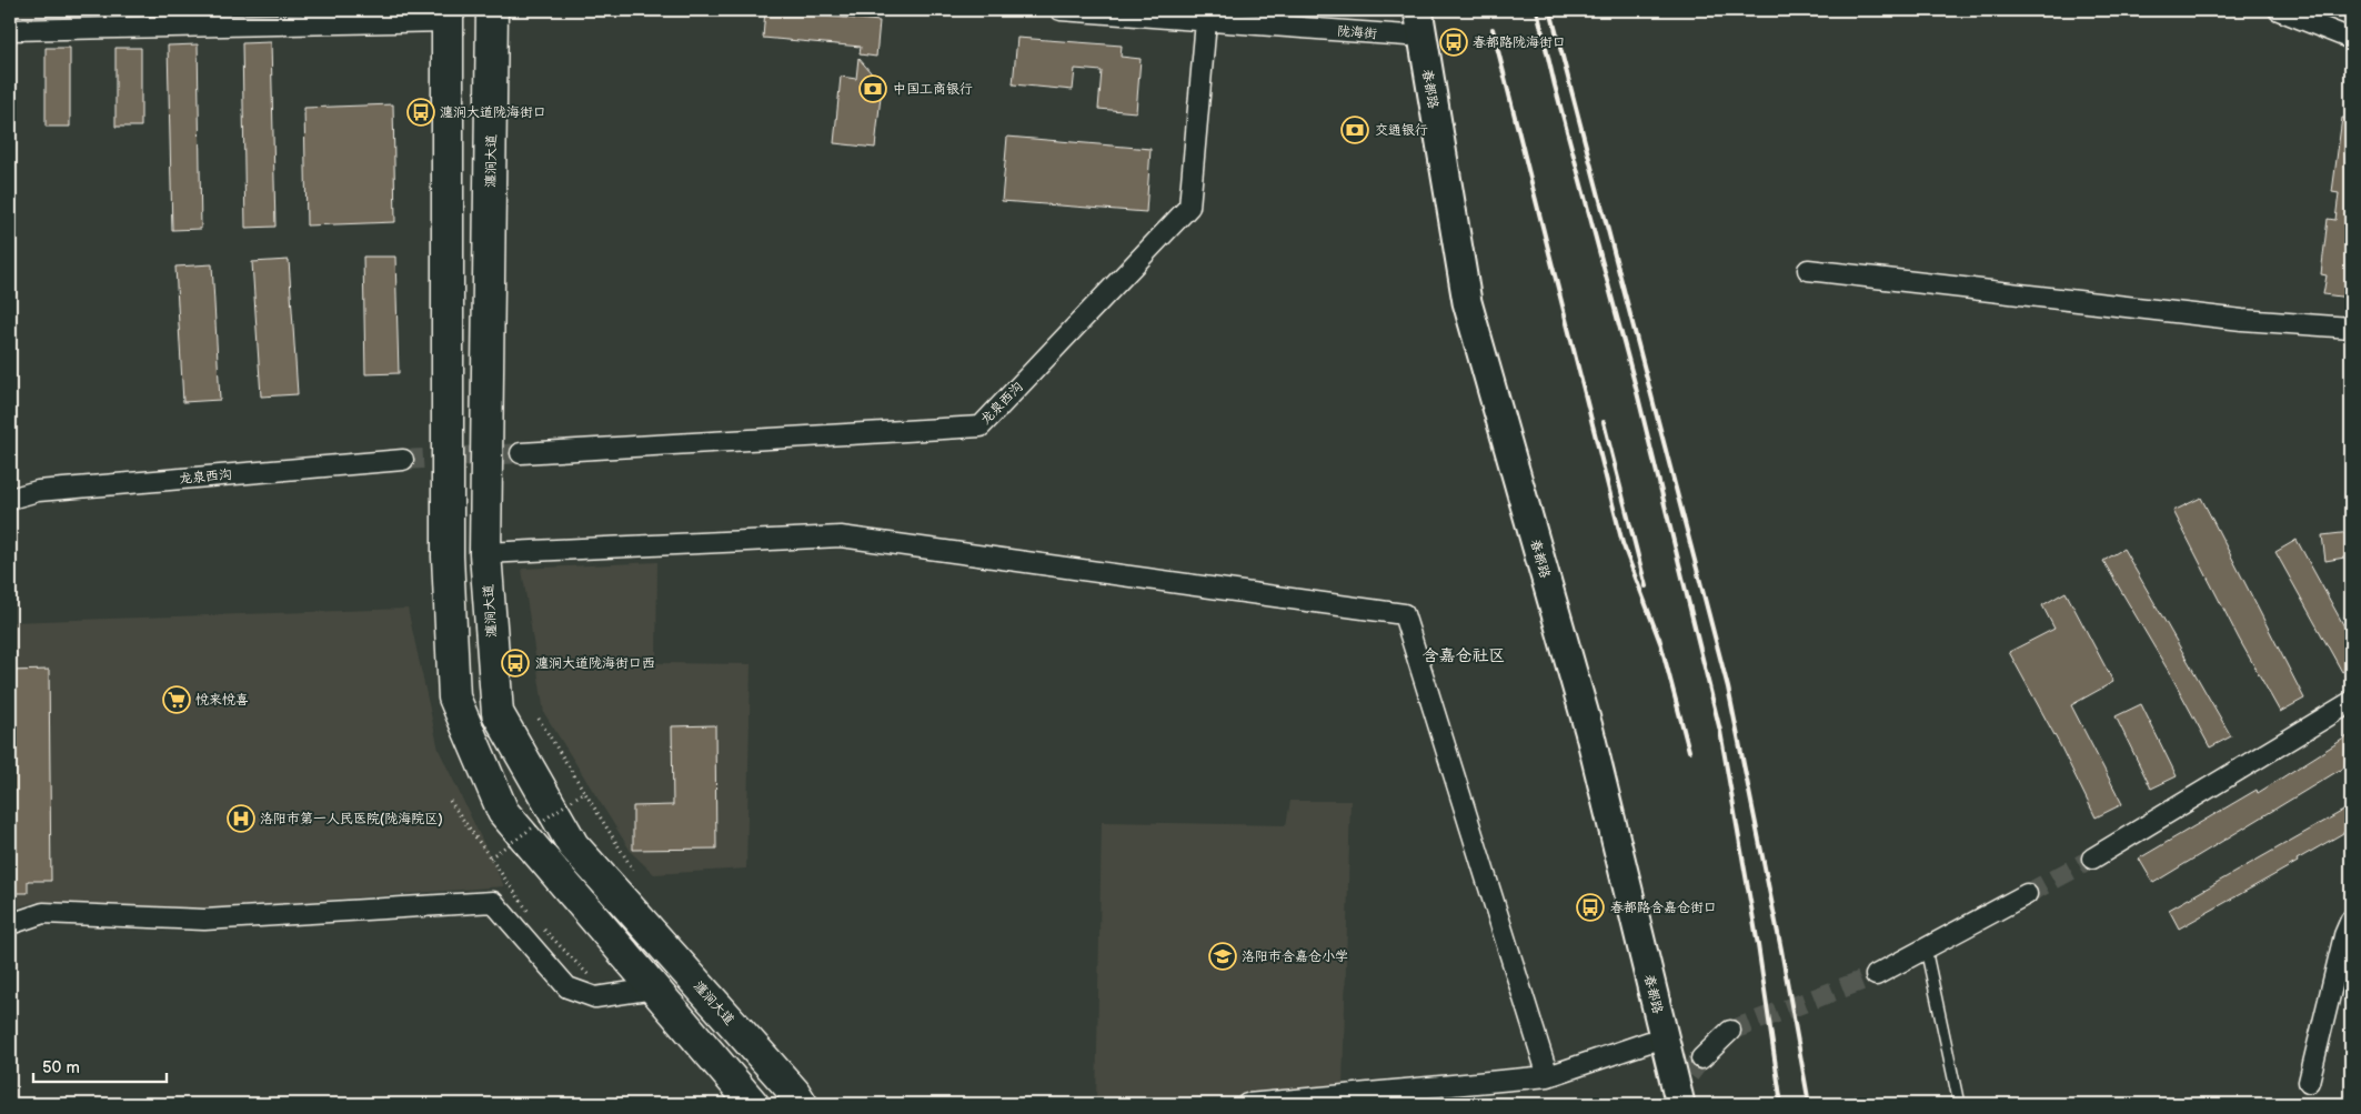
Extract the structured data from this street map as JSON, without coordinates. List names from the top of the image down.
{
  "streets": {
    "main road": ["春都路", "瀍涧大道"],
    "street": ["陇海街", "龙泉西沟"]
  },
  "crossings": [
    ["陇海街", "春都路"],
    ["陇海街", "龙泉西沟"]
  ],
  "districts": ["含嘉仓社区"],
  "places": {
    "bus stop": [
      "春都路陇海街口",
      "瀍涧大道陇海街口",
      "瀍涧大道陇海街口西",
      "春都路含嘉仓街口"
    ],
    "bank": ["中国工商银行", "交通银行"],
    "supermarket": ["悦来悦喜"],
    "hospital": ["洛阳市第一人民医院(陇海院区)"],
    "school or university": ["洛阳市含嘉仓小学"]
  },
  "scale_bar": "50 m"
}
